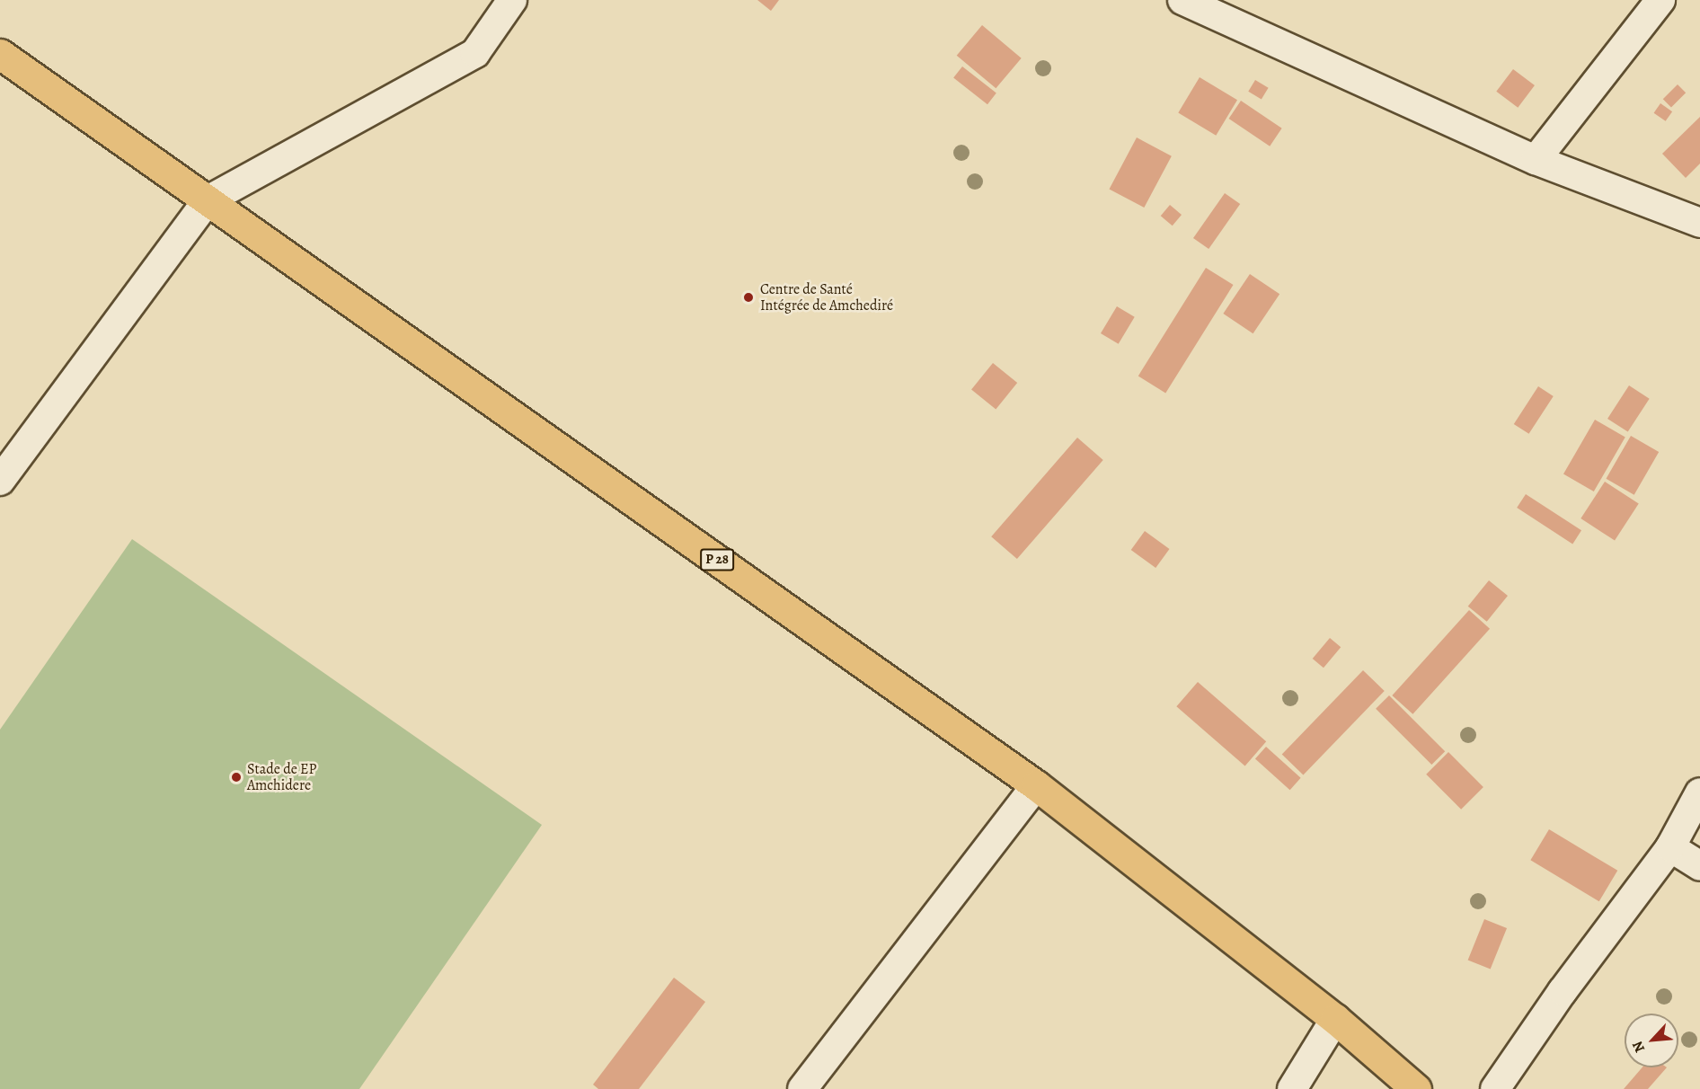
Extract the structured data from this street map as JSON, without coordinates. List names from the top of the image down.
{
  "streets": {
    "main road": ["P 28"]
  },
  "places": ["Centre de Santé Intégrée de Amchediré", "Stade de EP Amchidere"],
  "north": "bottom left"
}
